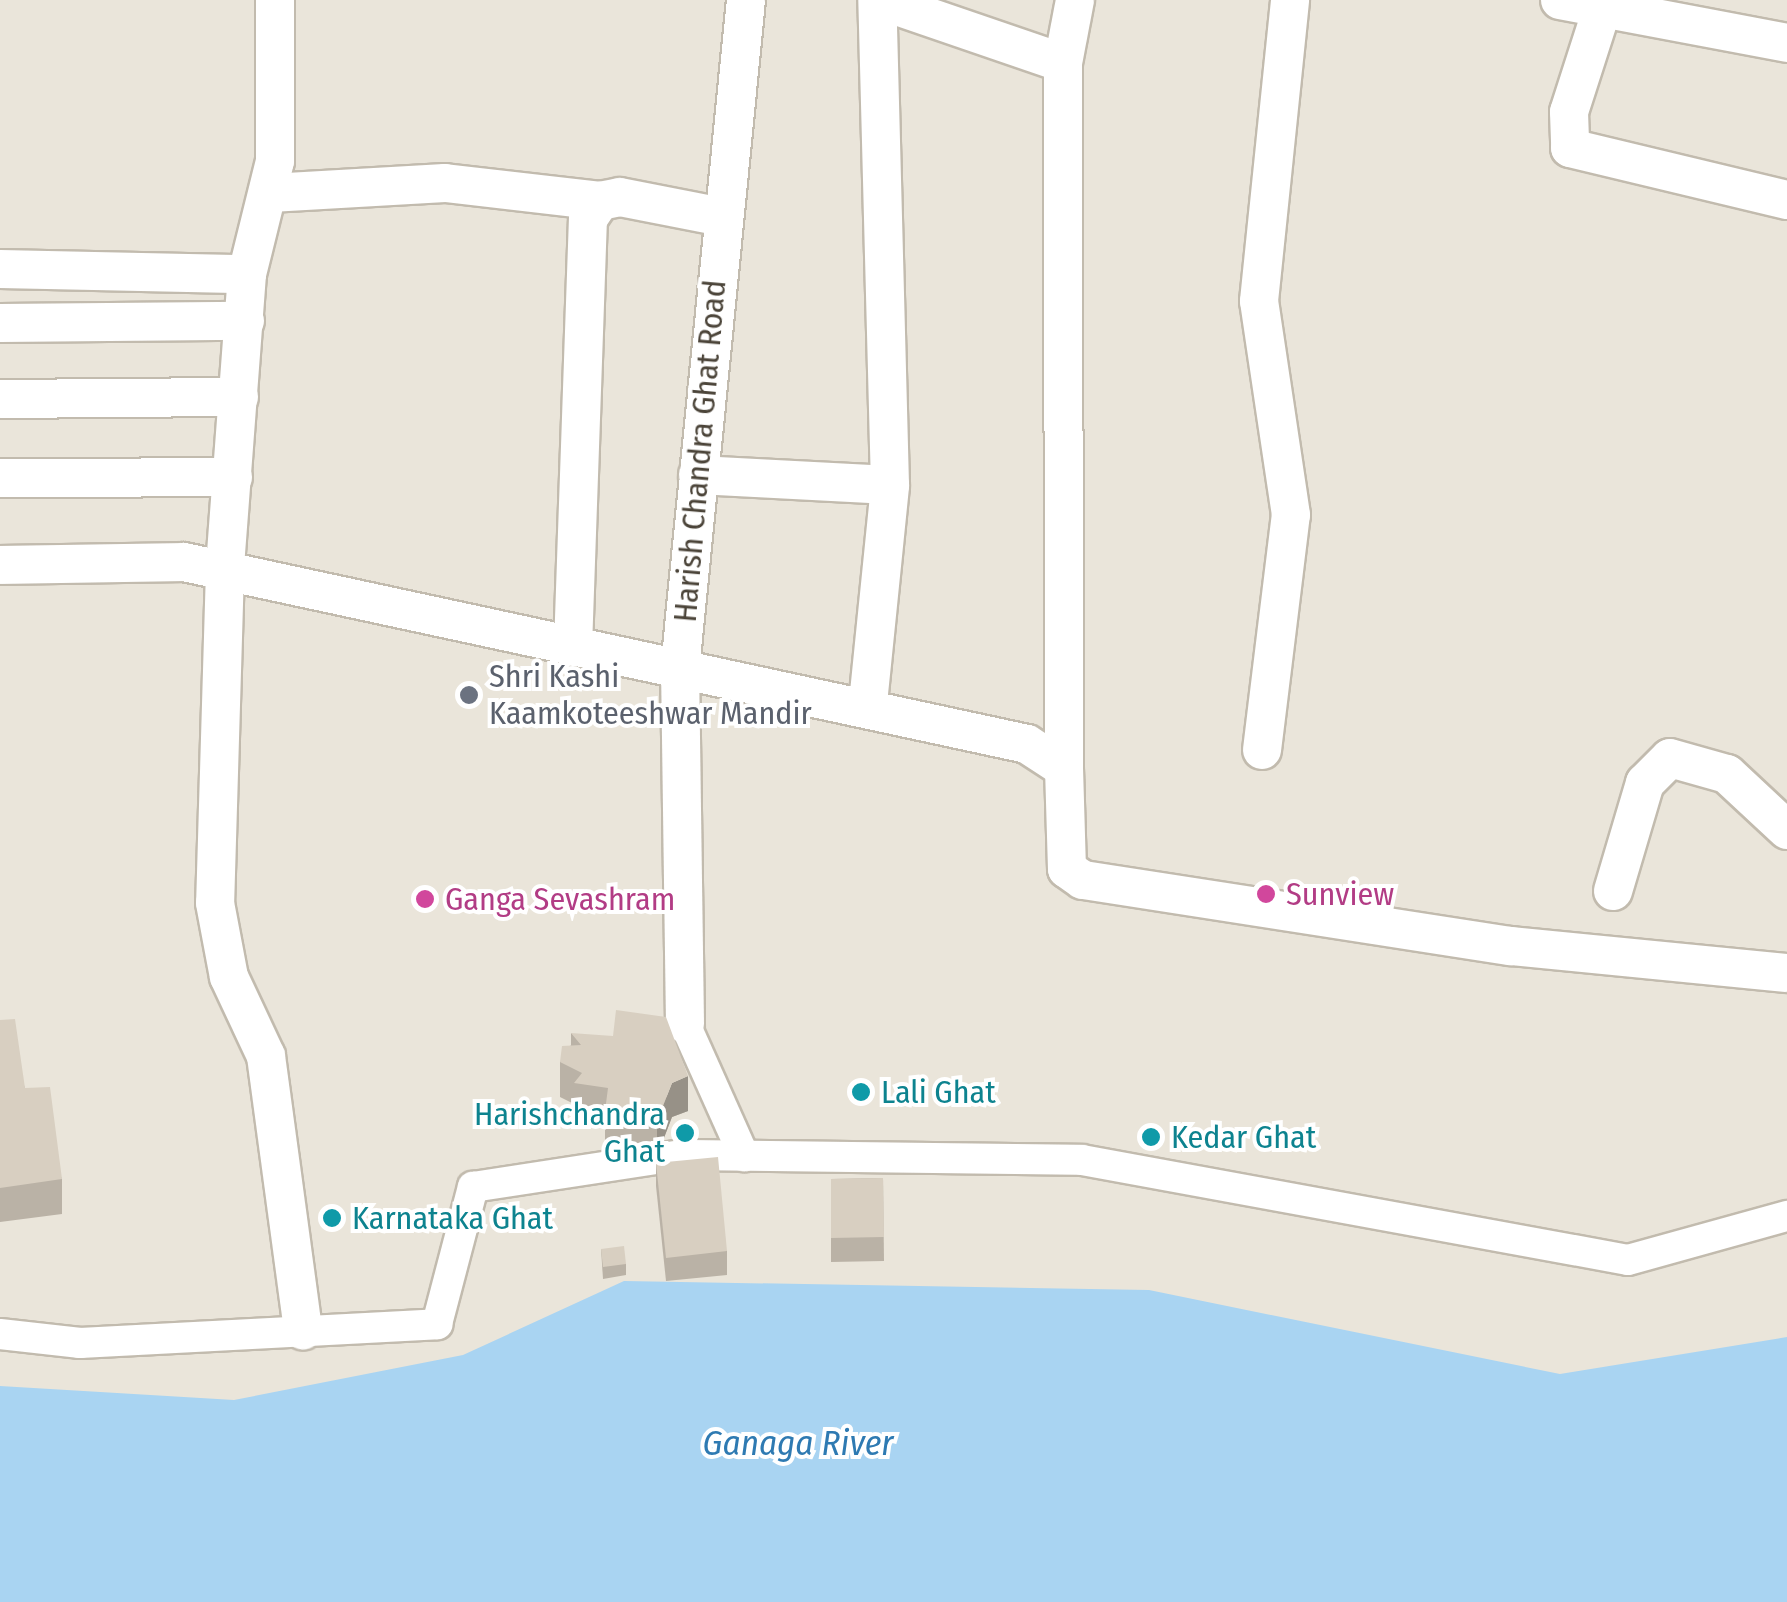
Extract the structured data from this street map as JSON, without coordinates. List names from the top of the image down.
{
  "streets": {
    "street": ["Harish Chandra Ghat Road"]
  },
  "water": ["Ganaga River"],
  "places": [
    "Shri Kashi Kaamkoteeshwar Mandir",
    "Sunview",
    "Ganga Sevashram",
    "Lali Ghat",
    "Harishchandra Ghat",
    "Kedar Ghat",
    "Karnataka Ghat"
  ]
}
